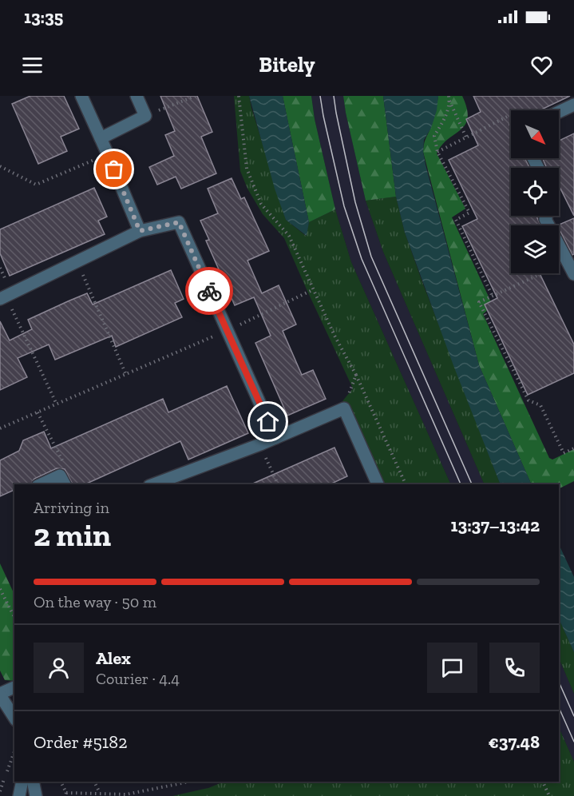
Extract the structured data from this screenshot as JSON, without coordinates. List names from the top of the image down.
{
  "north": "bottom right",
  "page": {
    "status": "13:35",
    "header": "Bitely",
    "heading": ["2 min", "Arriving in", "13:37–13:42"],
    "panel": [
      "Alex",
      "Courier · 4.4",
      "Order #5182",
      "€37.48"
    ],
    "bar": "On the way · 50 m"
  }
}
